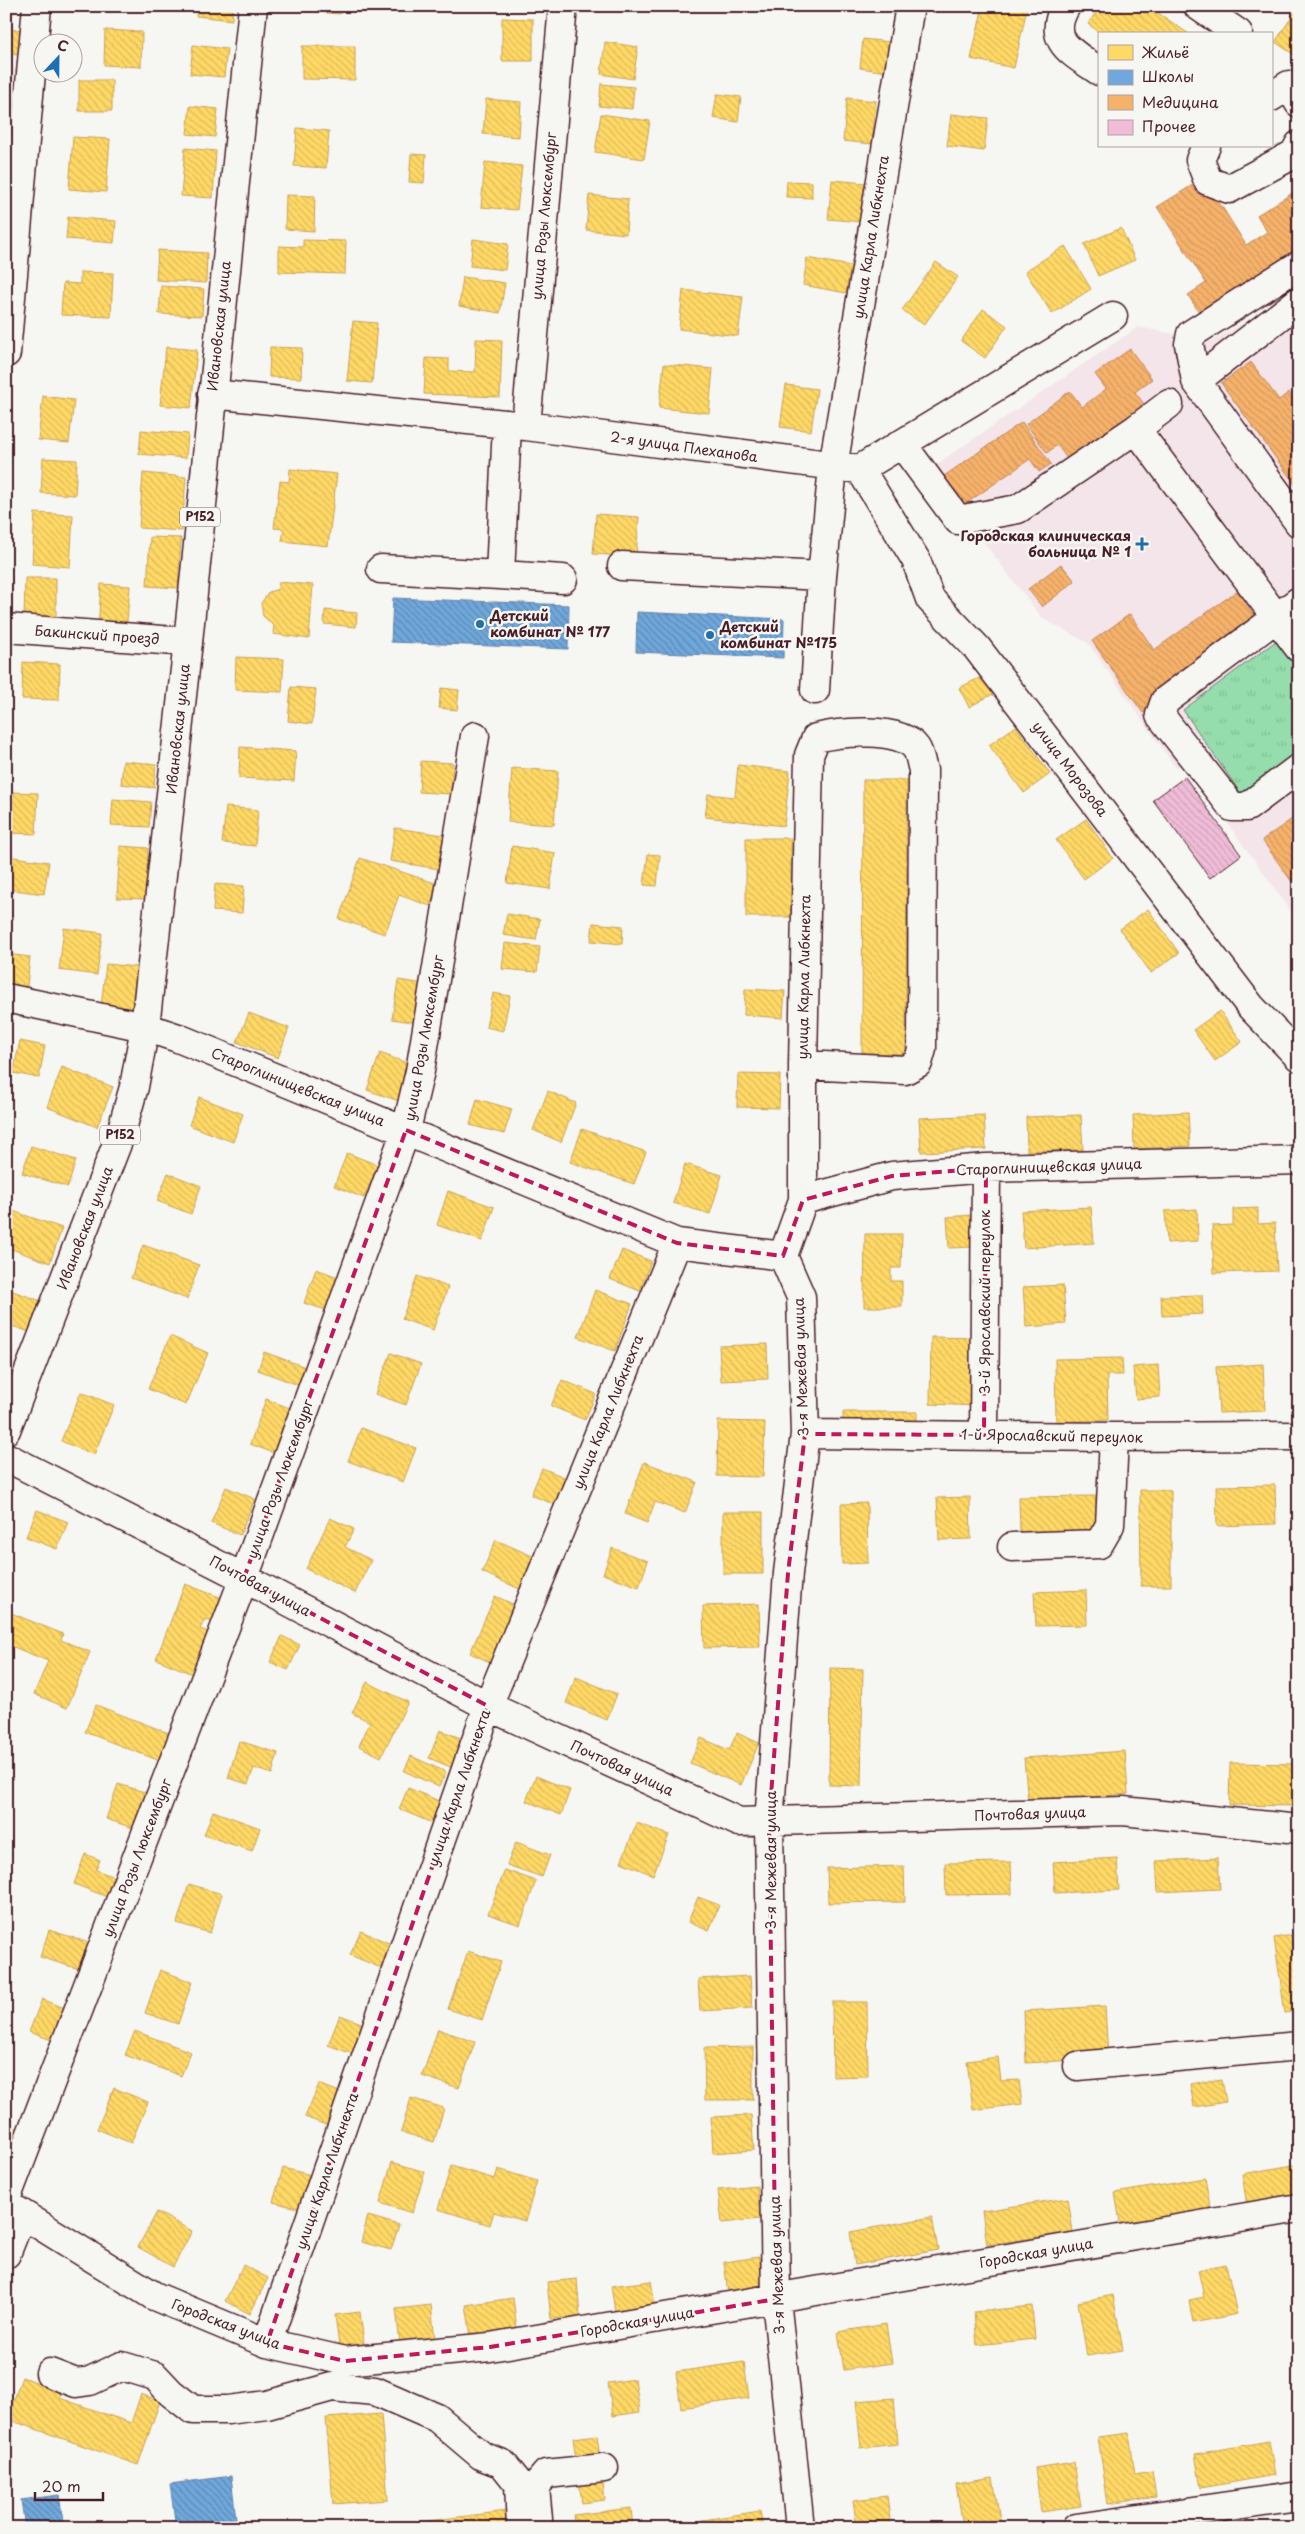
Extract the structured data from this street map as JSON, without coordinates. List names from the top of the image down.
{
  "streets": {
    "street": [
      "улица Розы Люксембург",
      "улица Карла Либкнехта",
      "Ивановская улица",
      "2-я улица Плеханова",
      "Р152",
      "Бакинский проезд",
      "улица Морозова",
      "Староглинищевская улица",
      "3-й Ярославский переулок",
      "3-я Межевая улица",
      "1-й Ярославский переулок",
      "Почтовая улица",
      "Городская улица"
    ]
  },
  "crossings": [
    ["улица Розы Люксембург", "2-я улица Плеханова"],
    ["улица Розы Люксембург", "Староглинищевская улица"],
    ["улица Розы Люксембург", "Почтовая улица"],
    ["улица Розы Люксембург", "Городская улица"],
    ["улица Карла Либкнехта", "2-я улица Плеханова"],
    ["улица Карла Либкнехта", "Староглинищевская улица"],
    ["улица Карла Либкнехта", "Почтовая улица"],
    ["улица Карла Либкнехта", "Городская улица"],
    ["Ивановская улица", "2-я улица Плеханова"],
    ["Ивановская улица", "Бакинский проезд"],
    ["Ивановская улица", "Староглинищевская улица"],
    ["2-я улица Плеханова", "улица Морозова"],
    ["Староглинищевская улица", "3-й Ярославский переулок"],
    ["Староглинищевская улица", "3-я Межевая улица"],
    ["3-й Ярославский переулок", "1-й Ярославский переулок"],
    ["3-я Межевая улица", "1-й Ярославский переулок"],
    ["3-я Межевая улица", "Почтовая улица"],
    ["3-я Межевая улица", "Городская улица"]
  ],
  "places": {
    "health": ["Городская клиническая больница № 1"],
    "other": ["Детский комбинат № 177", "Детский комбинат №175"]
  },
  "legend": [
    "Жильё",
    "Школы",
    "Медицина",
    "Прочее"
  ],
  "scale_bar": "20 m",
  "north": "top"
}
